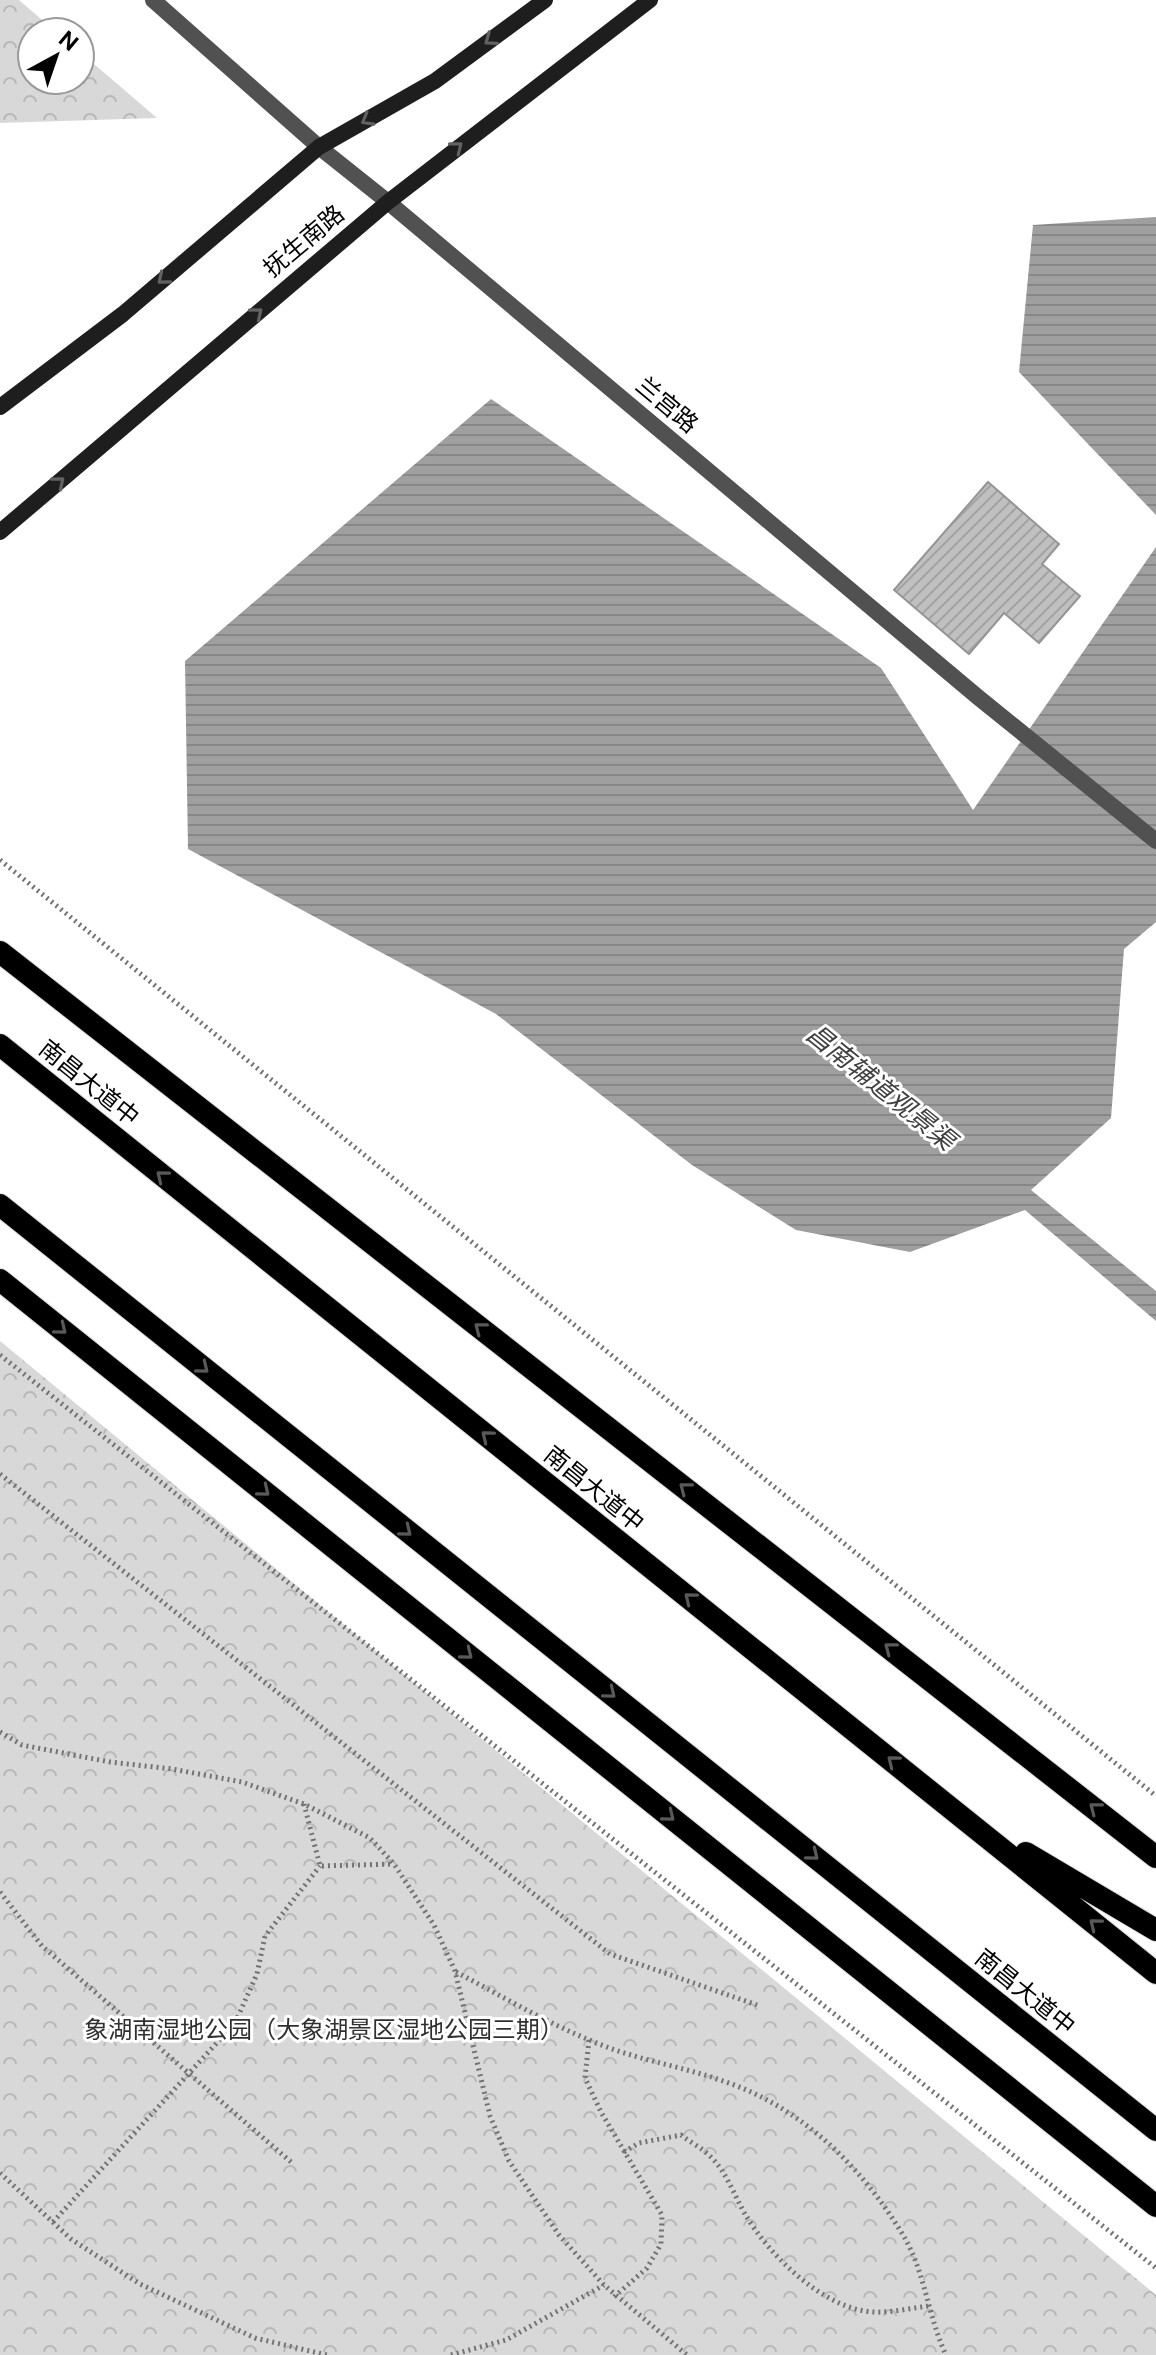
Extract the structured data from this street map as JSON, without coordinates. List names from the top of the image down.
{
  "streets": {
    "highway": ["南昌大道中"],
    "main road": ["抚生南路"],
    "street": ["兰宫路"]
  },
  "crossings": [
    ["抚生南路", "兰宫路"]
  ],
  "water": ["昌南辅道观景渠"],
  "parks": ["象湖南湿地公园（大象湖景区湿地公园三期）"],
  "north": "top right"
}
